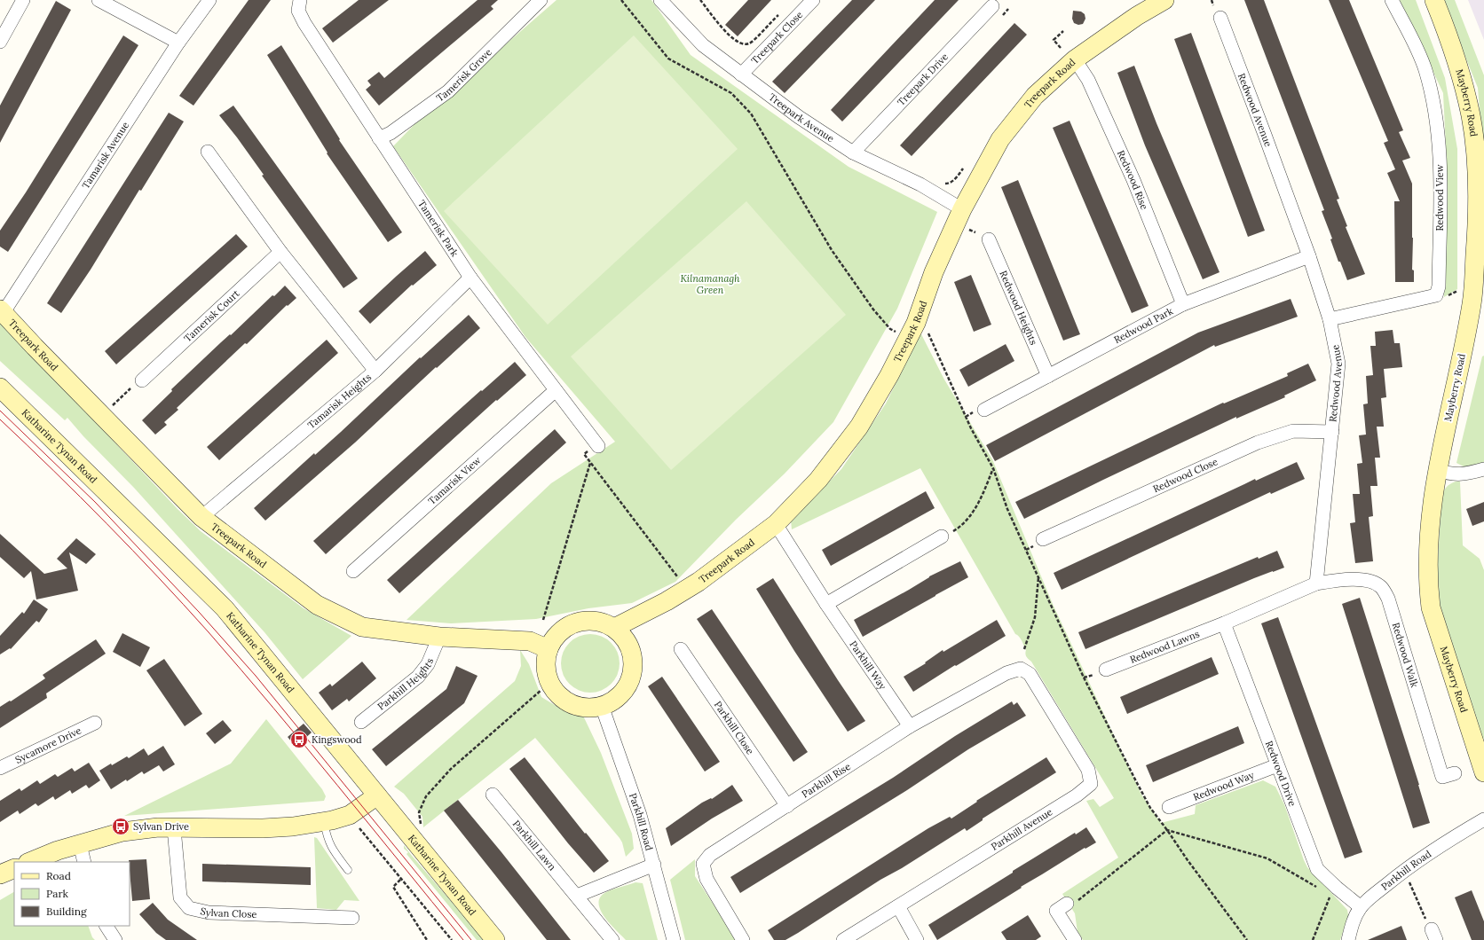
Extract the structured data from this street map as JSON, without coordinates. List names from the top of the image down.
{
  "streets": {
    "street": [
      "Treepark Close",
      "Tamerisk Grove",
      "Treepark Drive",
      "Treepark Road",
      "Mayberry Road",
      "Redwood Avenue",
      "Treepark Avenue",
      "Tamarisk Avenue",
      "Redwood Rise",
      "Redwood View",
      "Tamerisk Park",
      "Redwood Heights",
      "Tamerisk Court",
      "Redwood Park",
      "Tamarisk Heights",
      "Katharine Tynan Road",
      "Redwood Close",
      "Tamarisk View",
      "Redwood Lawns",
      "Redwood Walk",
      "Parkhill Way",
      "Parkhill Heights",
      "Parkhill Close",
      "Sycamore Drive",
      "Redwood Drive",
      "Parkhill Rise",
      "Redwood Way",
      "Parkhill Road",
      "Parkhill Avenue",
      "Parkhill Lawn",
      "Sylvan Close"
    ]
  },
  "crossings": [
    ["Treepark Close", "Treepark Avenue"],
    ["Tamerisk Grove", "Tamerisk Park"],
    ["Treepark Drive", "Treepark Avenue"],
    ["Treepark Road", "Treepark Avenue"],
    ["Treepark Road", "Tamarisk Avenue"],
    ["Treepark Road", "Redwood Rise"],
    ["Treepark Road", "Tamarisk Heights"],
    ["Treepark Road", "Parkhill Way"],
    ["Treepark Road", "Parkhill Heights"],
    ["Treepark Road", "Parkhill Road"],
    ["Redwood Avenue", "Redwood View"],
    ["Redwood Avenue", "Redwood Park"],
    ["Redwood Avenue", "Redwood Close"],
    ["Redwood Avenue", "Redwood Walk"],
    ["Redwood Rise", "Redwood Park"],
    ["Tamerisk Park", "Tamarisk Heights"],
    ["Tamerisk Park", "Tamarisk View"],
    ["Redwood Heights", "Redwood Park"],
    ["Redwood Lawns", "Redwood Drive"],
    ["Parkhill Way", "Parkhill Rise"],
    ["Parkhill Close", "Parkhill Rise"],
    ["Redwood Drive", "Redwood Way"],
    ["Redwood Drive", "Parkhill Road"],
    ["Parkhill Rise", "Parkhill Avenue"]
  ],
  "parks": ["Kilnamanagh Green"],
  "places": {
    "bus stop": ["Kingswood", "Sylvan Drive"]
  },
  "legend": ["Road", "Park", "Building"]
}
